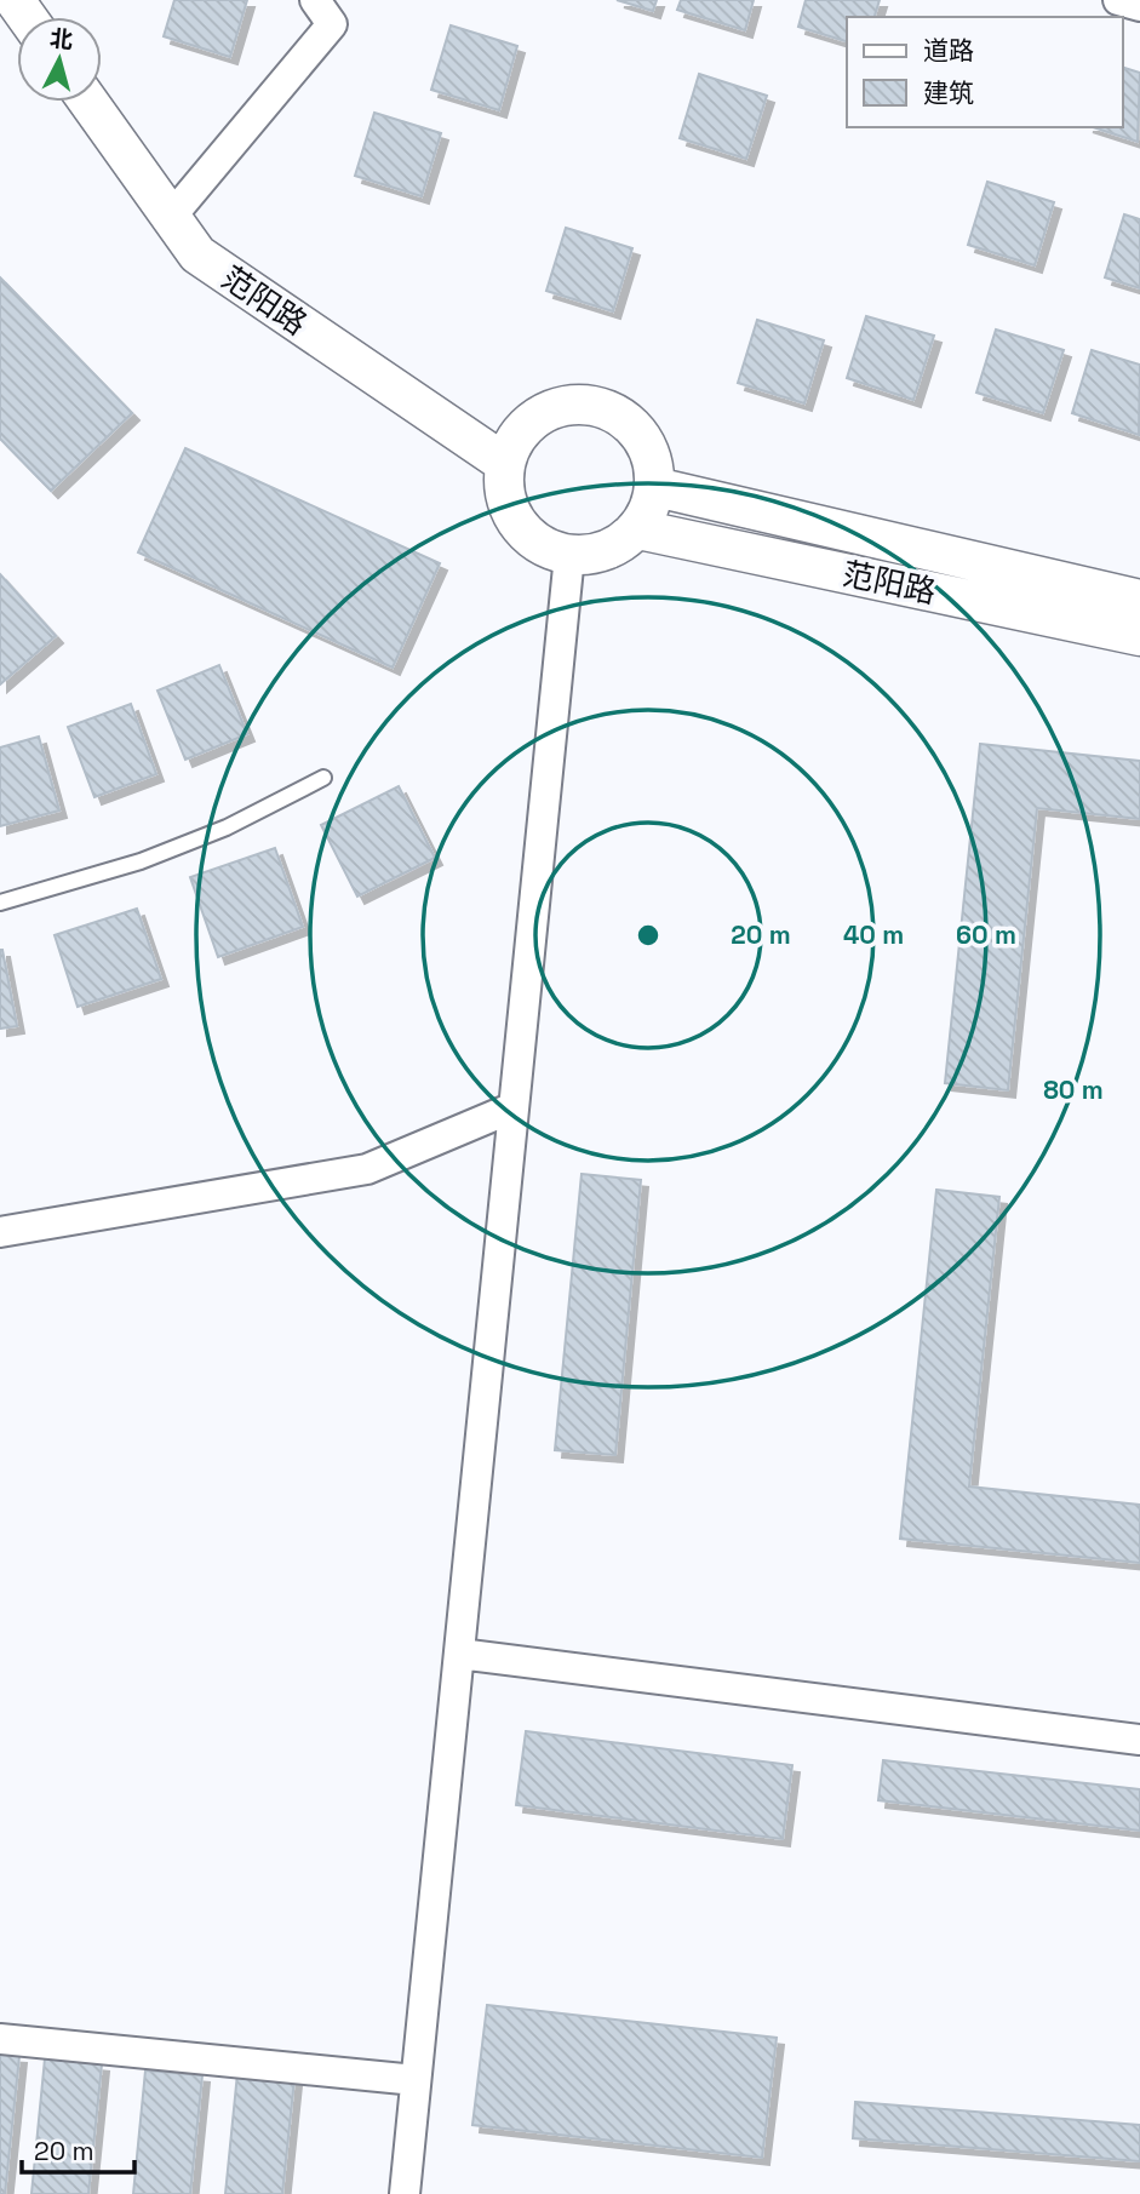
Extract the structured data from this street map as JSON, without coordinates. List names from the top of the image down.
{
  "streets": {
    "street": ["范阳路"]
  },
  "legend": ["道路", "建筑"],
  "scale_bar": "20 m",
  "north": "top",
  "rings": [
    "20 m",
    "40 m",
    "60 m",
    "80 m"
  ]
}
